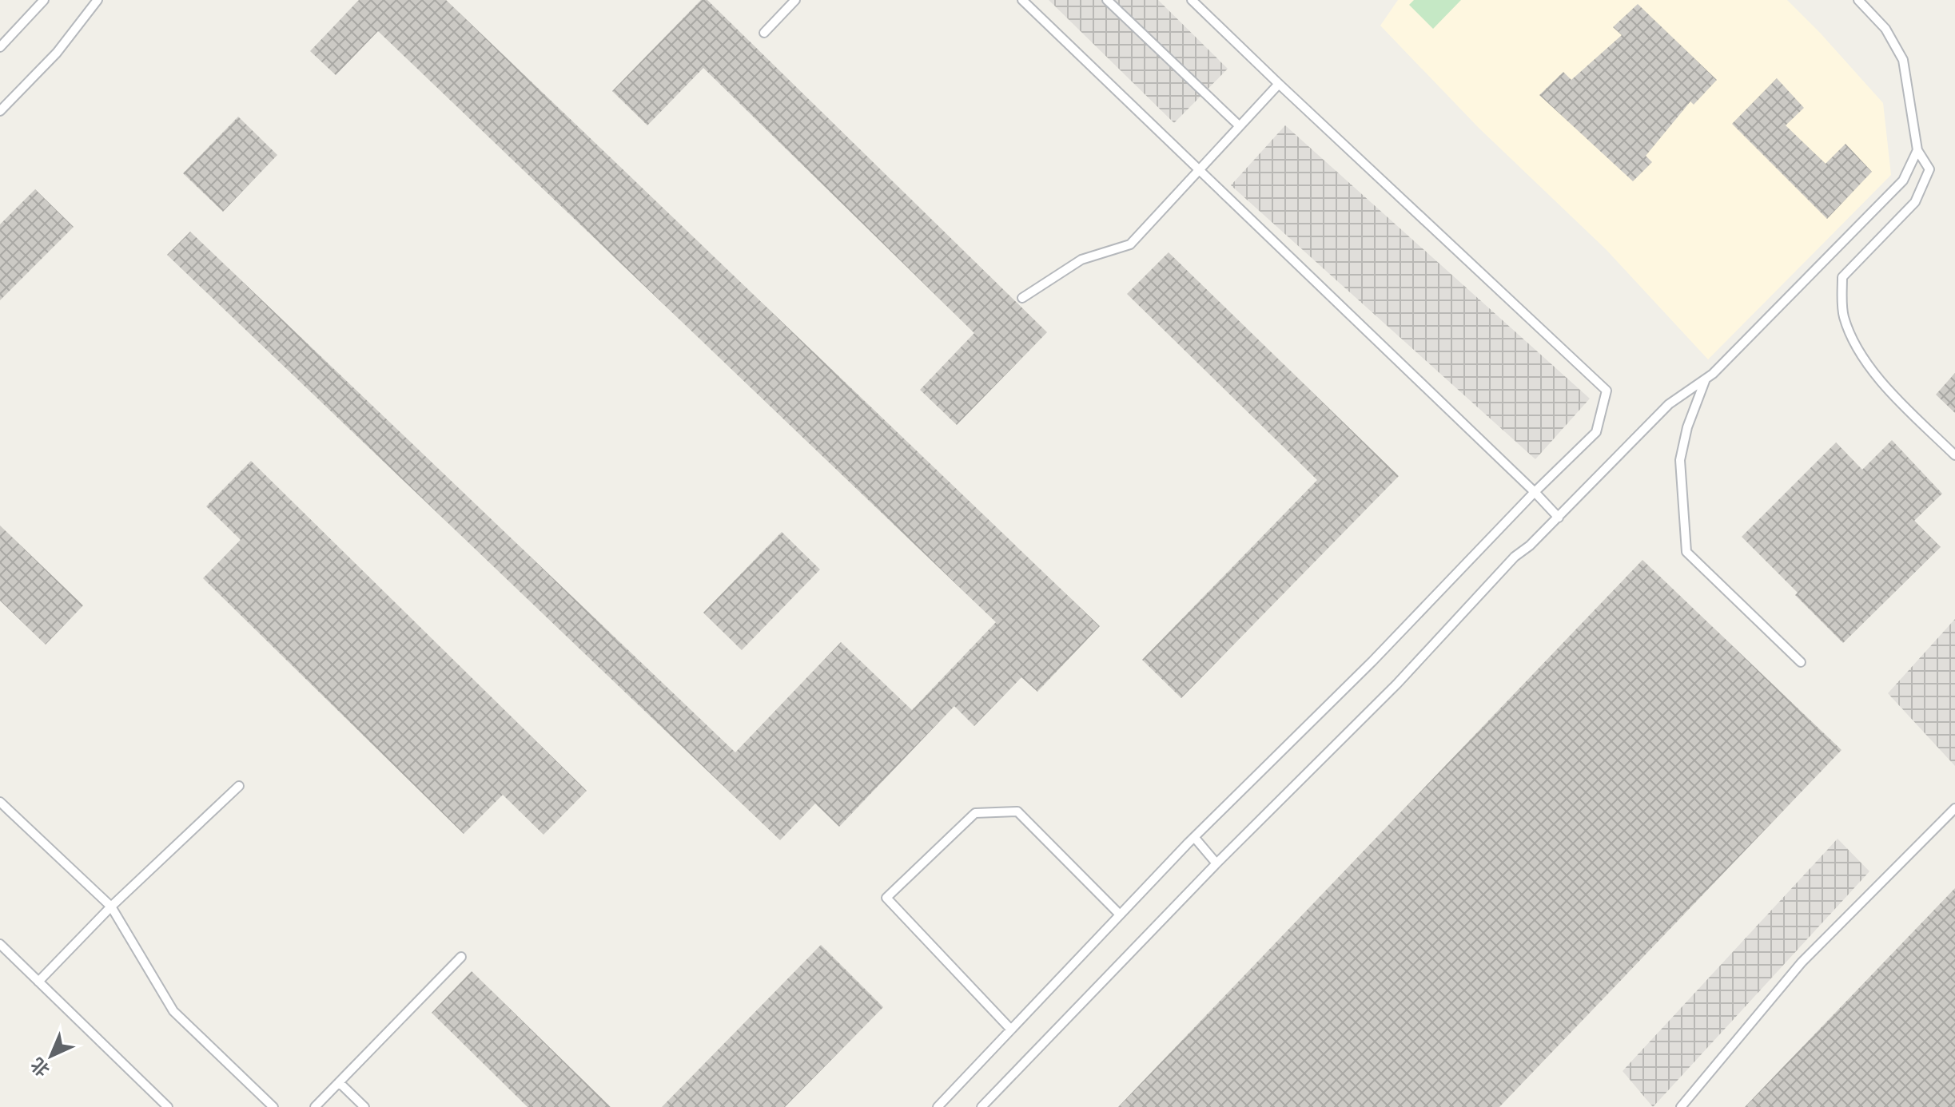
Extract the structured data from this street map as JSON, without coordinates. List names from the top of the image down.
{
  "north": "bottom left"
}
